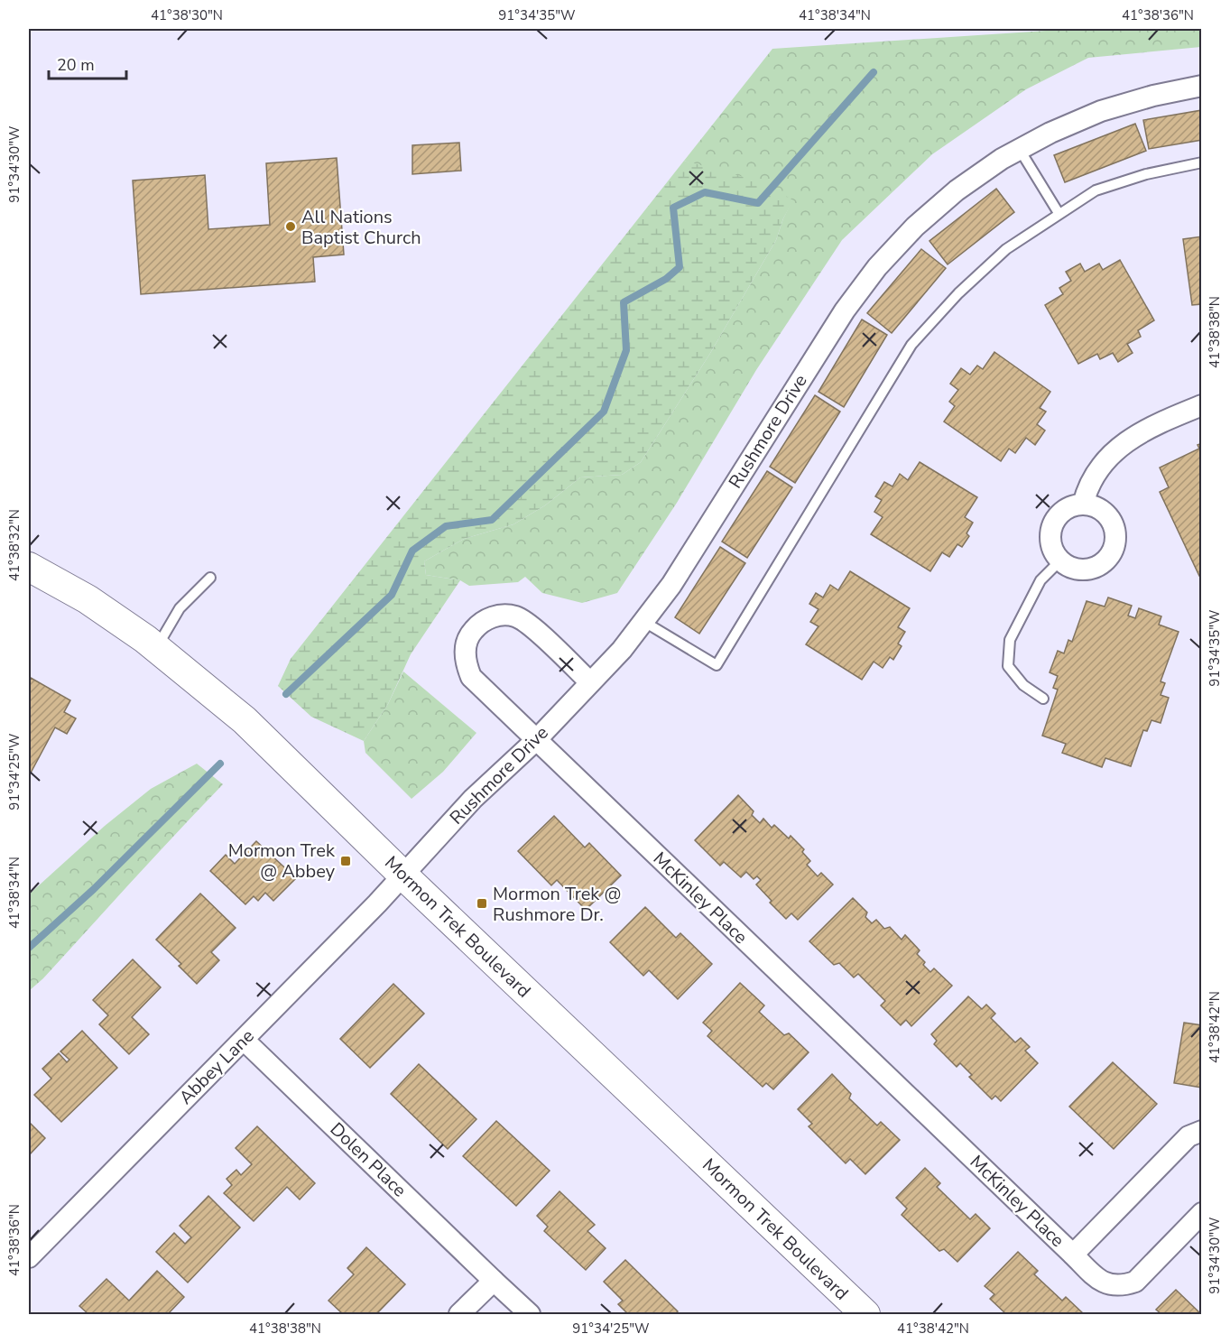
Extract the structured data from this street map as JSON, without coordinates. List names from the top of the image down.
{
  "streets": {
    "main road": ["Mormon Trek Boulevard"],
    "street": [
      "Rushmore Drive",
      "McKinley Place",
      "Abbey Lane",
      "Dolen Place"
    ]
  },
  "crossings": [
    ["Rushmore Drive", "McKinley Place"],
    ["Rushmore Drive", "Mormon Trek Boulevard"],
    ["Rushmore Drive", "Abbey Lane"],
    ["Mormon Trek Boulevard", "Abbey Lane"],
    ["Abbey Lane", "Dolen Place"]
  ],
  "places": {
    "other": ["All Nations Baptist Church"],
    "transit": ["Mormon Trek @ Abbey", "Mormon Trek @ Rushmore Dr."]
  },
  "scale_bar": "20 m",
  "coordinates": [
    "41°38'30\"N",
    "91°34'35\"W",
    "41°38'34\"N",
    "41°38'36\"N",
    "91°34'30\"W",
    "41°38'38\"N",
    "41°38'32\"N",
    "91°34'25\"W",
    "41°38'42\"N"
  ]
}
